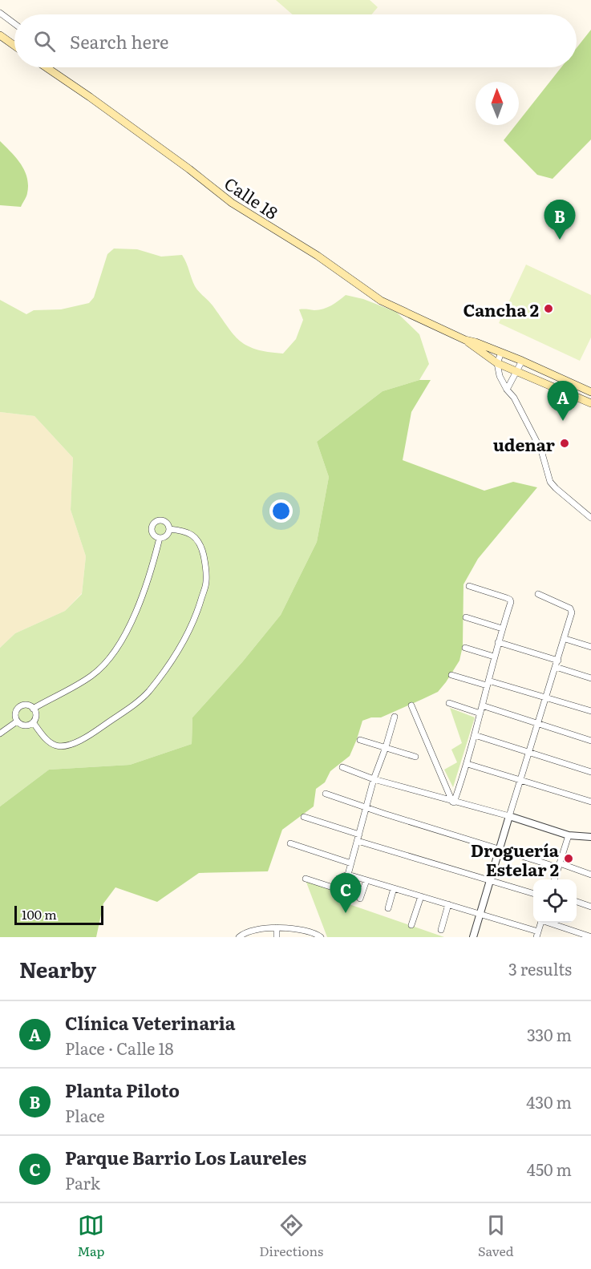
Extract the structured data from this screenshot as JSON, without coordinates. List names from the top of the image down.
{
  "streets": {
    "main road": ["Calle 18"]
  },
  "places": ["Cancha 2", "udenar", "Droguería Estelar 2"],
  "scale_bar": "100 m",
  "north": "top",
  "page": {
    "search": "Search here",
    "pins": ["B", "A", "C"],
    "scale": "100 m",
    "heading": ["Nearby", "3 results"],
    "list": [
      {
        "mark": "A",
        "name": "Clínica Veterinaria",
        "note": "Place · Calle 18",
        "value": "330 m"
      },
      {
        "mark": "B",
        "name": "Planta Piloto",
        "note": "Place",
        "value": "430 m"
      },
      {
        "mark": "C",
        "name": "Parque Barrio Los Laureles",
        "note": "Park",
        "value": "450 m"
      }
    ],
    "nav": ["Map", "Directions", "Saved"]
  }
}
